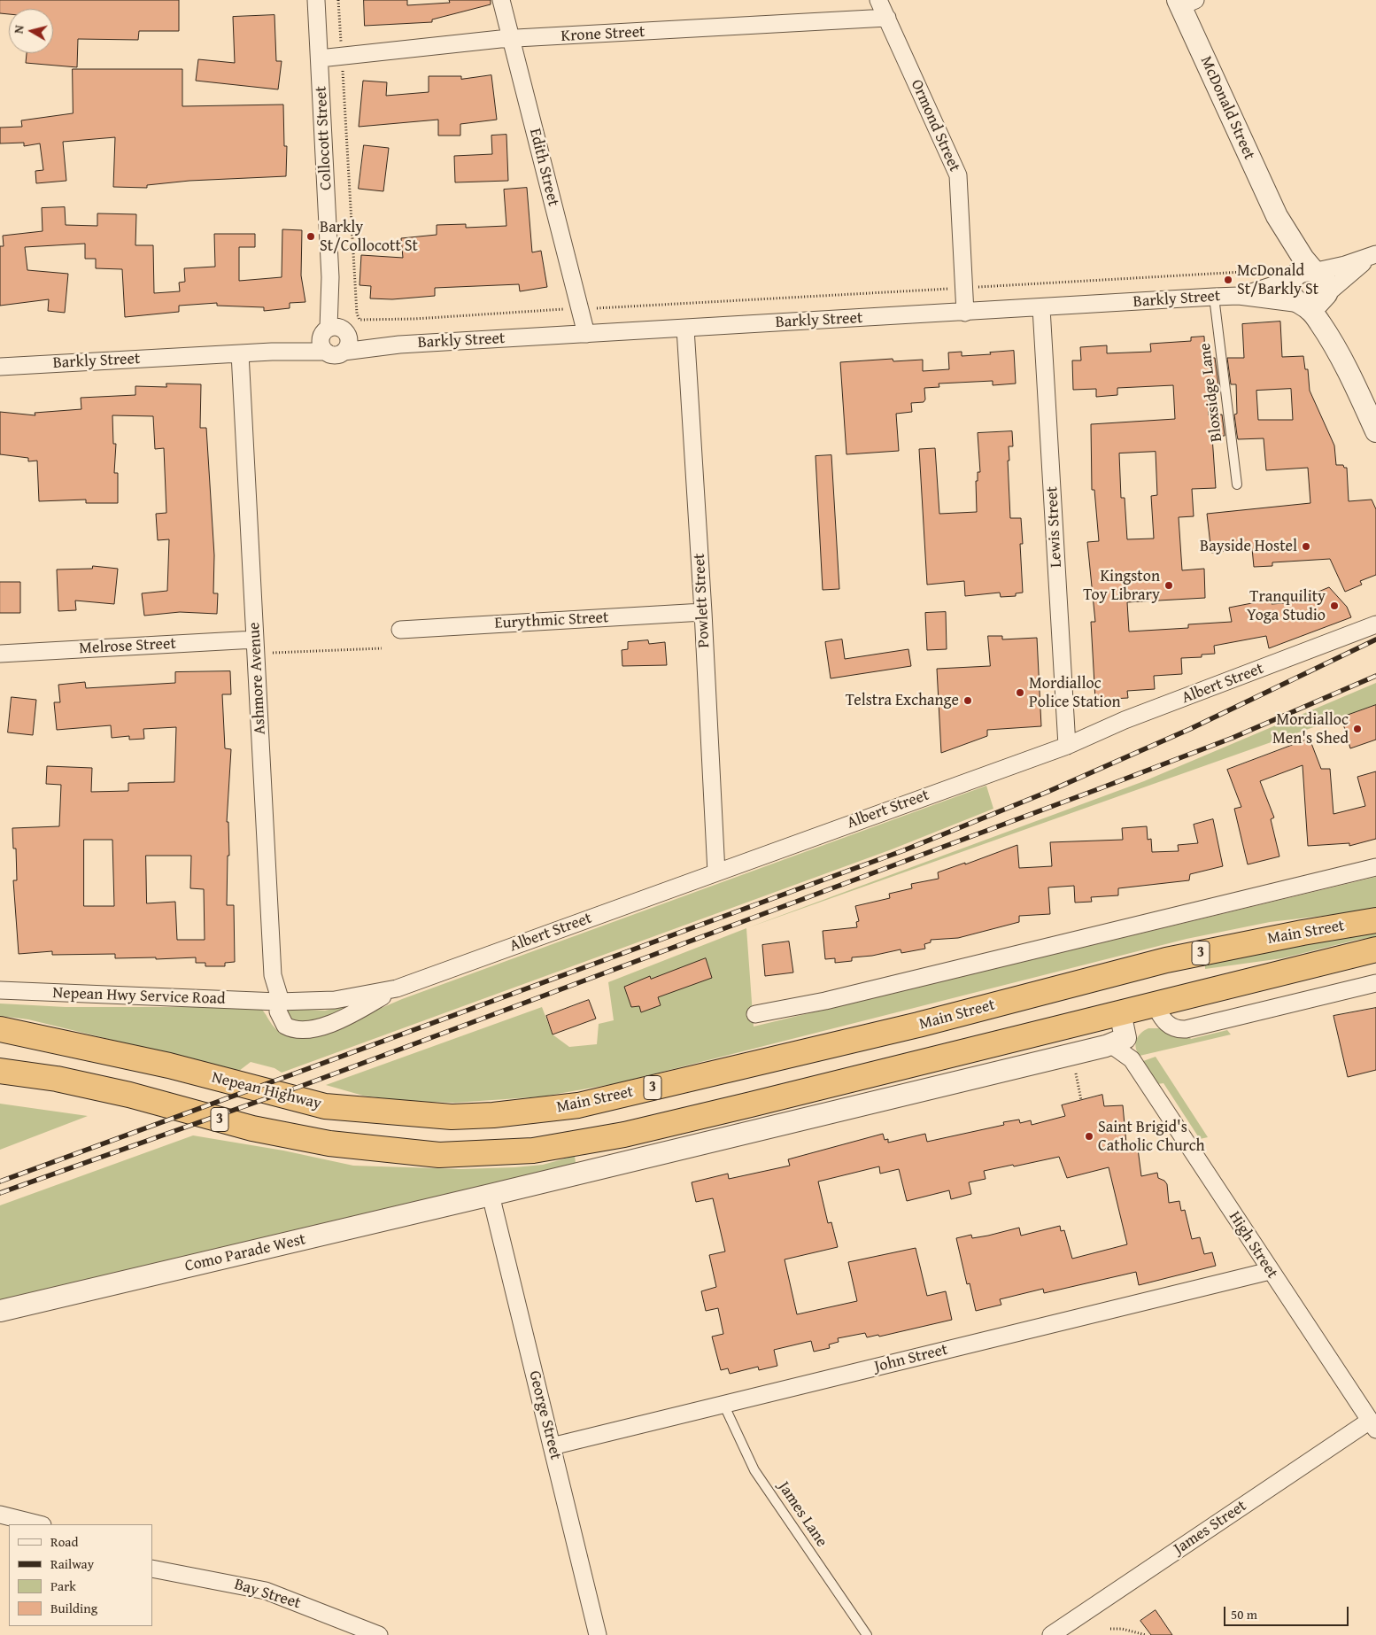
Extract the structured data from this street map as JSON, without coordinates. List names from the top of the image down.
{
  "streets": {
    "highway": ["Main Street", "3", "Nepean Highway"],
    "street": [
      "Krone Street",
      "McDonald Street",
      "Ormond Street",
      "Collocott Street",
      "Edith Street",
      "Barkly Street",
      "Lewis Street",
      "Powlett Street",
      "Eurythmic Street",
      "Melrose Street",
      "Ashmore Avenue",
      "Albert Street",
      "Nepean Hwy Service Road",
      "High Street",
      "Como Parade West",
      "John Street",
      "George Street",
      "James Street",
      "Bay Street"
    ],
    "lane": ["Bloxsidge Lane", "James Lane"]
  },
  "crossings": [
    ["Krone Street", "Ormond Street"],
    ["Krone Street", "Collocott Street"],
    ["Krone Street", "Edith Street"],
    ["McDonald Street", "Barkly Street"],
    ["Ormond Street", "Barkly Street"],
    ["Collocott Street", "Barkly Street"],
    ["Edith Street", "Barkly Street"],
    ["Barkly Street", "Bloxsidge Lane"],
    ["Barkly Street", "Lewis Street"],
    ["Barkly Street", "Powlett Street"],
    ["Barkly Street", "Ashmore Avenue"],
    ["Lewis Street", "Albert Street"],
    ["Powlett Street", "Eurythmic Street"],
    ["Powlett Street", "Albert Street"],
    ["Melrose Street", "Ashmore Avenue"],
    ["Ashmore Avenue", "Albert Street"],
    ["Ashmore Avenue", "Nepean Hwy Service Road"],
    ["Albert Street", "Nepean Hwy Service Road"],
    ["Main Street", "Nepean Highway"],
    ["Main Street", "High Street"],
    ["High Street", "John Street"],
    ["High Street", "James Street"],
    ["Como Parade West", "George Street"],
    ["John Street", "George Street"],
    ["John Street", "James Lane"]
  ],
  "places": [
    "Barkly St/Collocott St",
    "McDonald St/Barkly St",
    "Bayside Hostel",
    "Kingston Toy Library",
    "Tranquility Yoga Studio",
    "Mordialloc Police Station",
    "Telstra Exchange",
    "Mordialloc Men's Shed",
    "Saint Brigid's Catholic Church"
  ],
  "legend": [
    "Road",
    "Railway",
    "Park",
    "Building"
  ],
  "scale_bar": "50 m",
  "north": "left"
}
